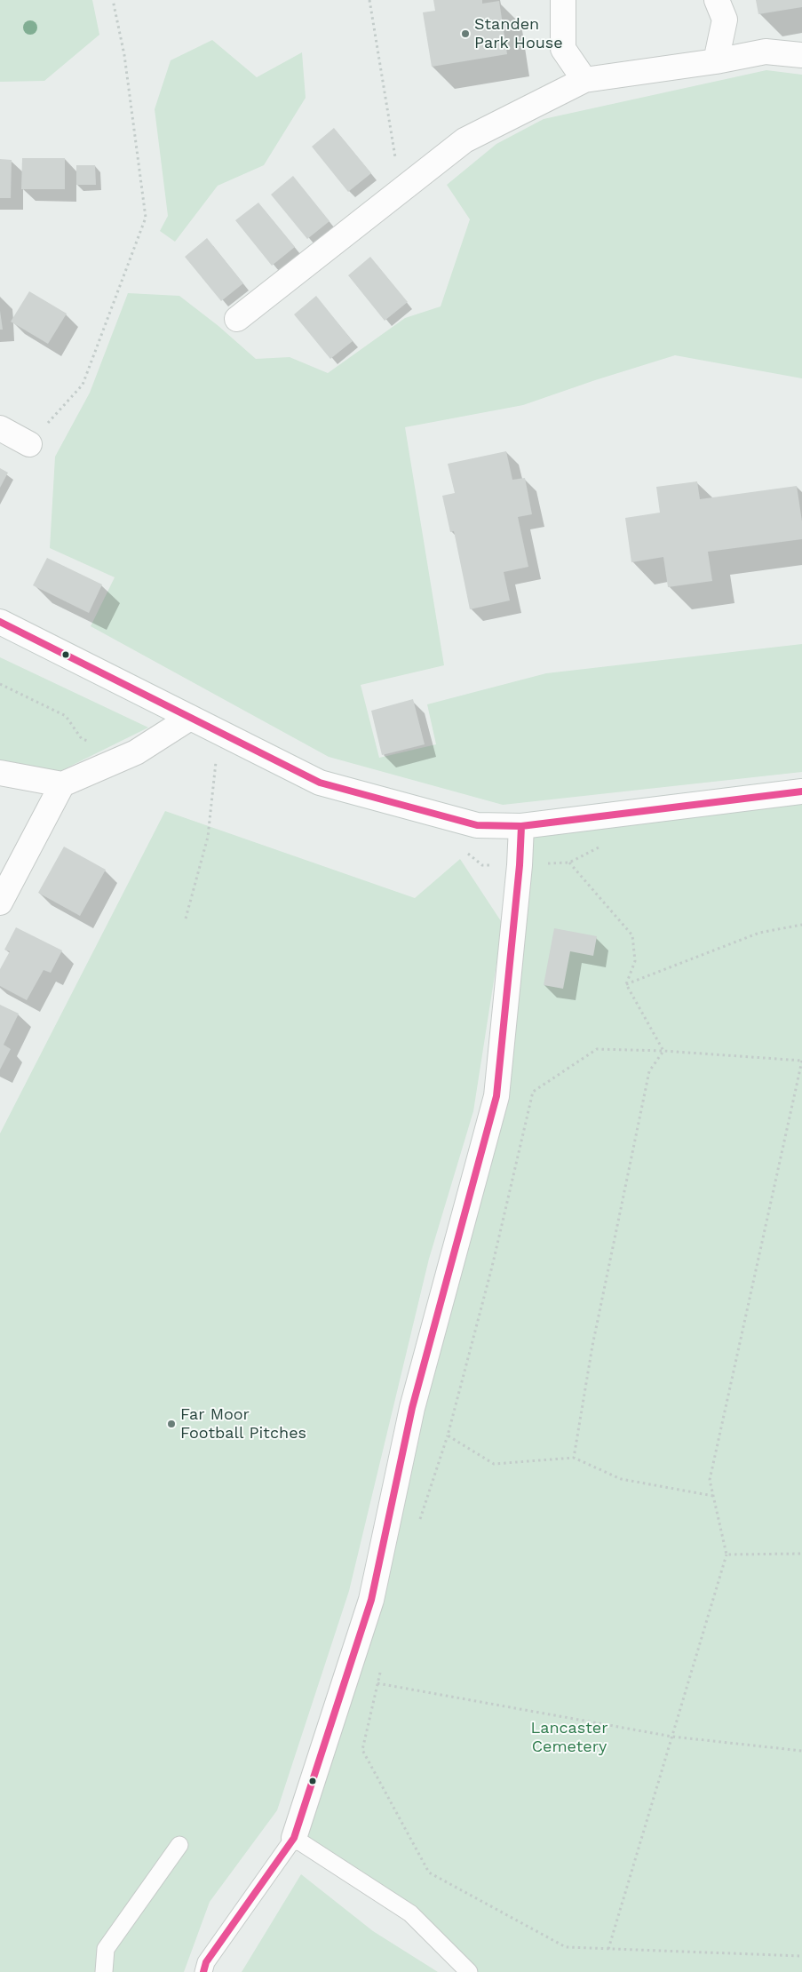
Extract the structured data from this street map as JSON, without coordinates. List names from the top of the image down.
{
  "parks": ["Lancaster Cemetery"],
  "places": ["Standen Park House", "Far Moor Football Pitches"]
}
